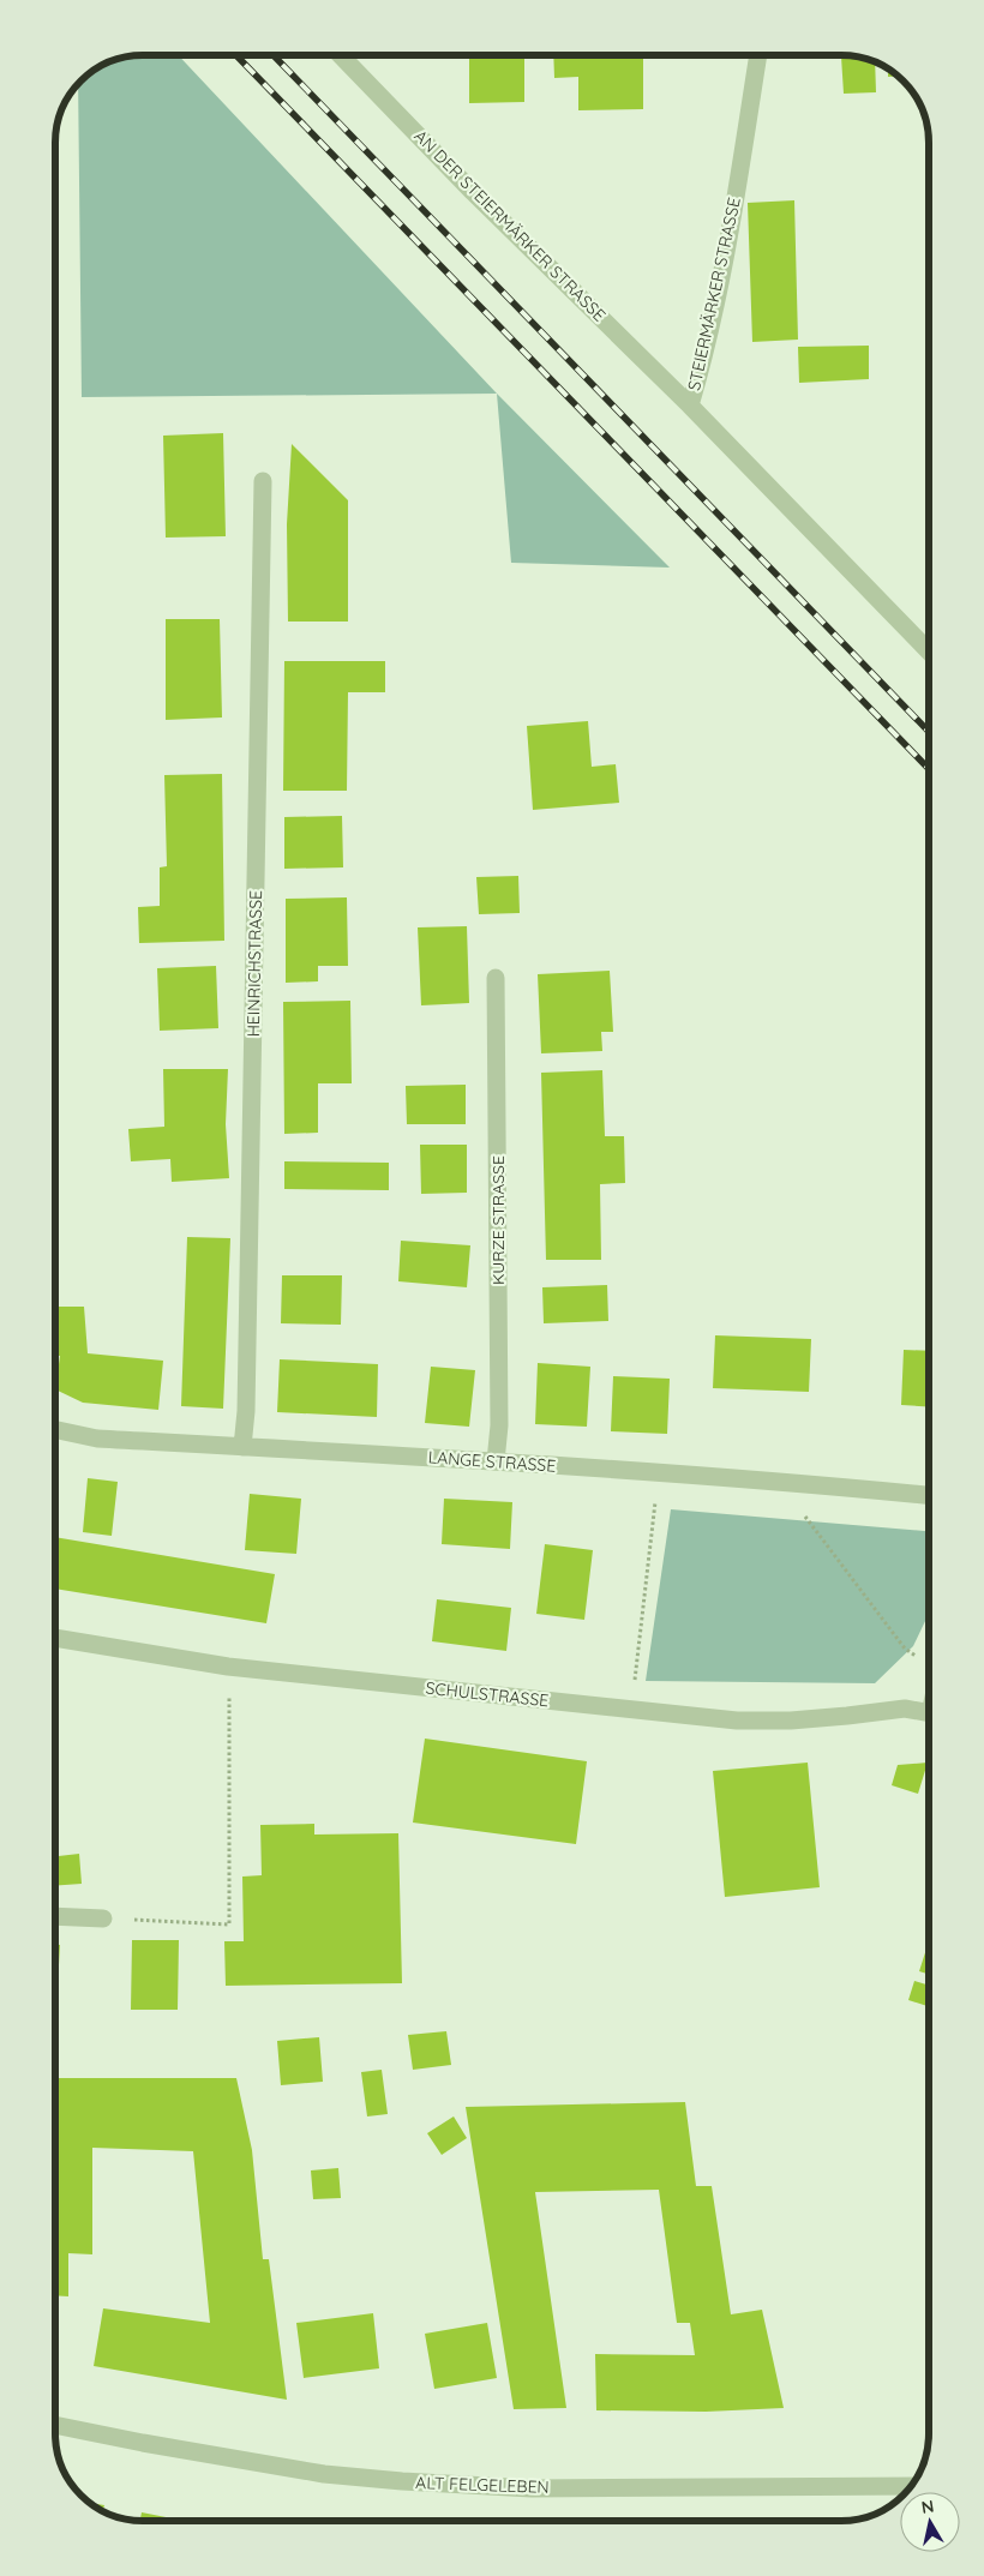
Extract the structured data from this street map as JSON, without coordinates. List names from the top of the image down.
{
  "streets": {
    "street": [
      "AN DER STEIERMÄRKER STRASSE",
      "STEIERMÄRKER STRASSE",
      "HEINRICHSTRASSE",
      "KURZE STRASSE",
      "LANGE STRASSE",
      "SCHULSTRASSE",
      "ALT FELGELEBEN"
    ]
  },
  "crossings": [
    ["AN DER STEIERMÄRKER STRASSE", "STEIERMÄRKER STRASSE"],
    ["HEINRICHSTRASSE", "LANGE STRASSE"],
    ["KURZE STRASSE", "LANGE STRASSE"]
  ],
  "north": "top"
}
